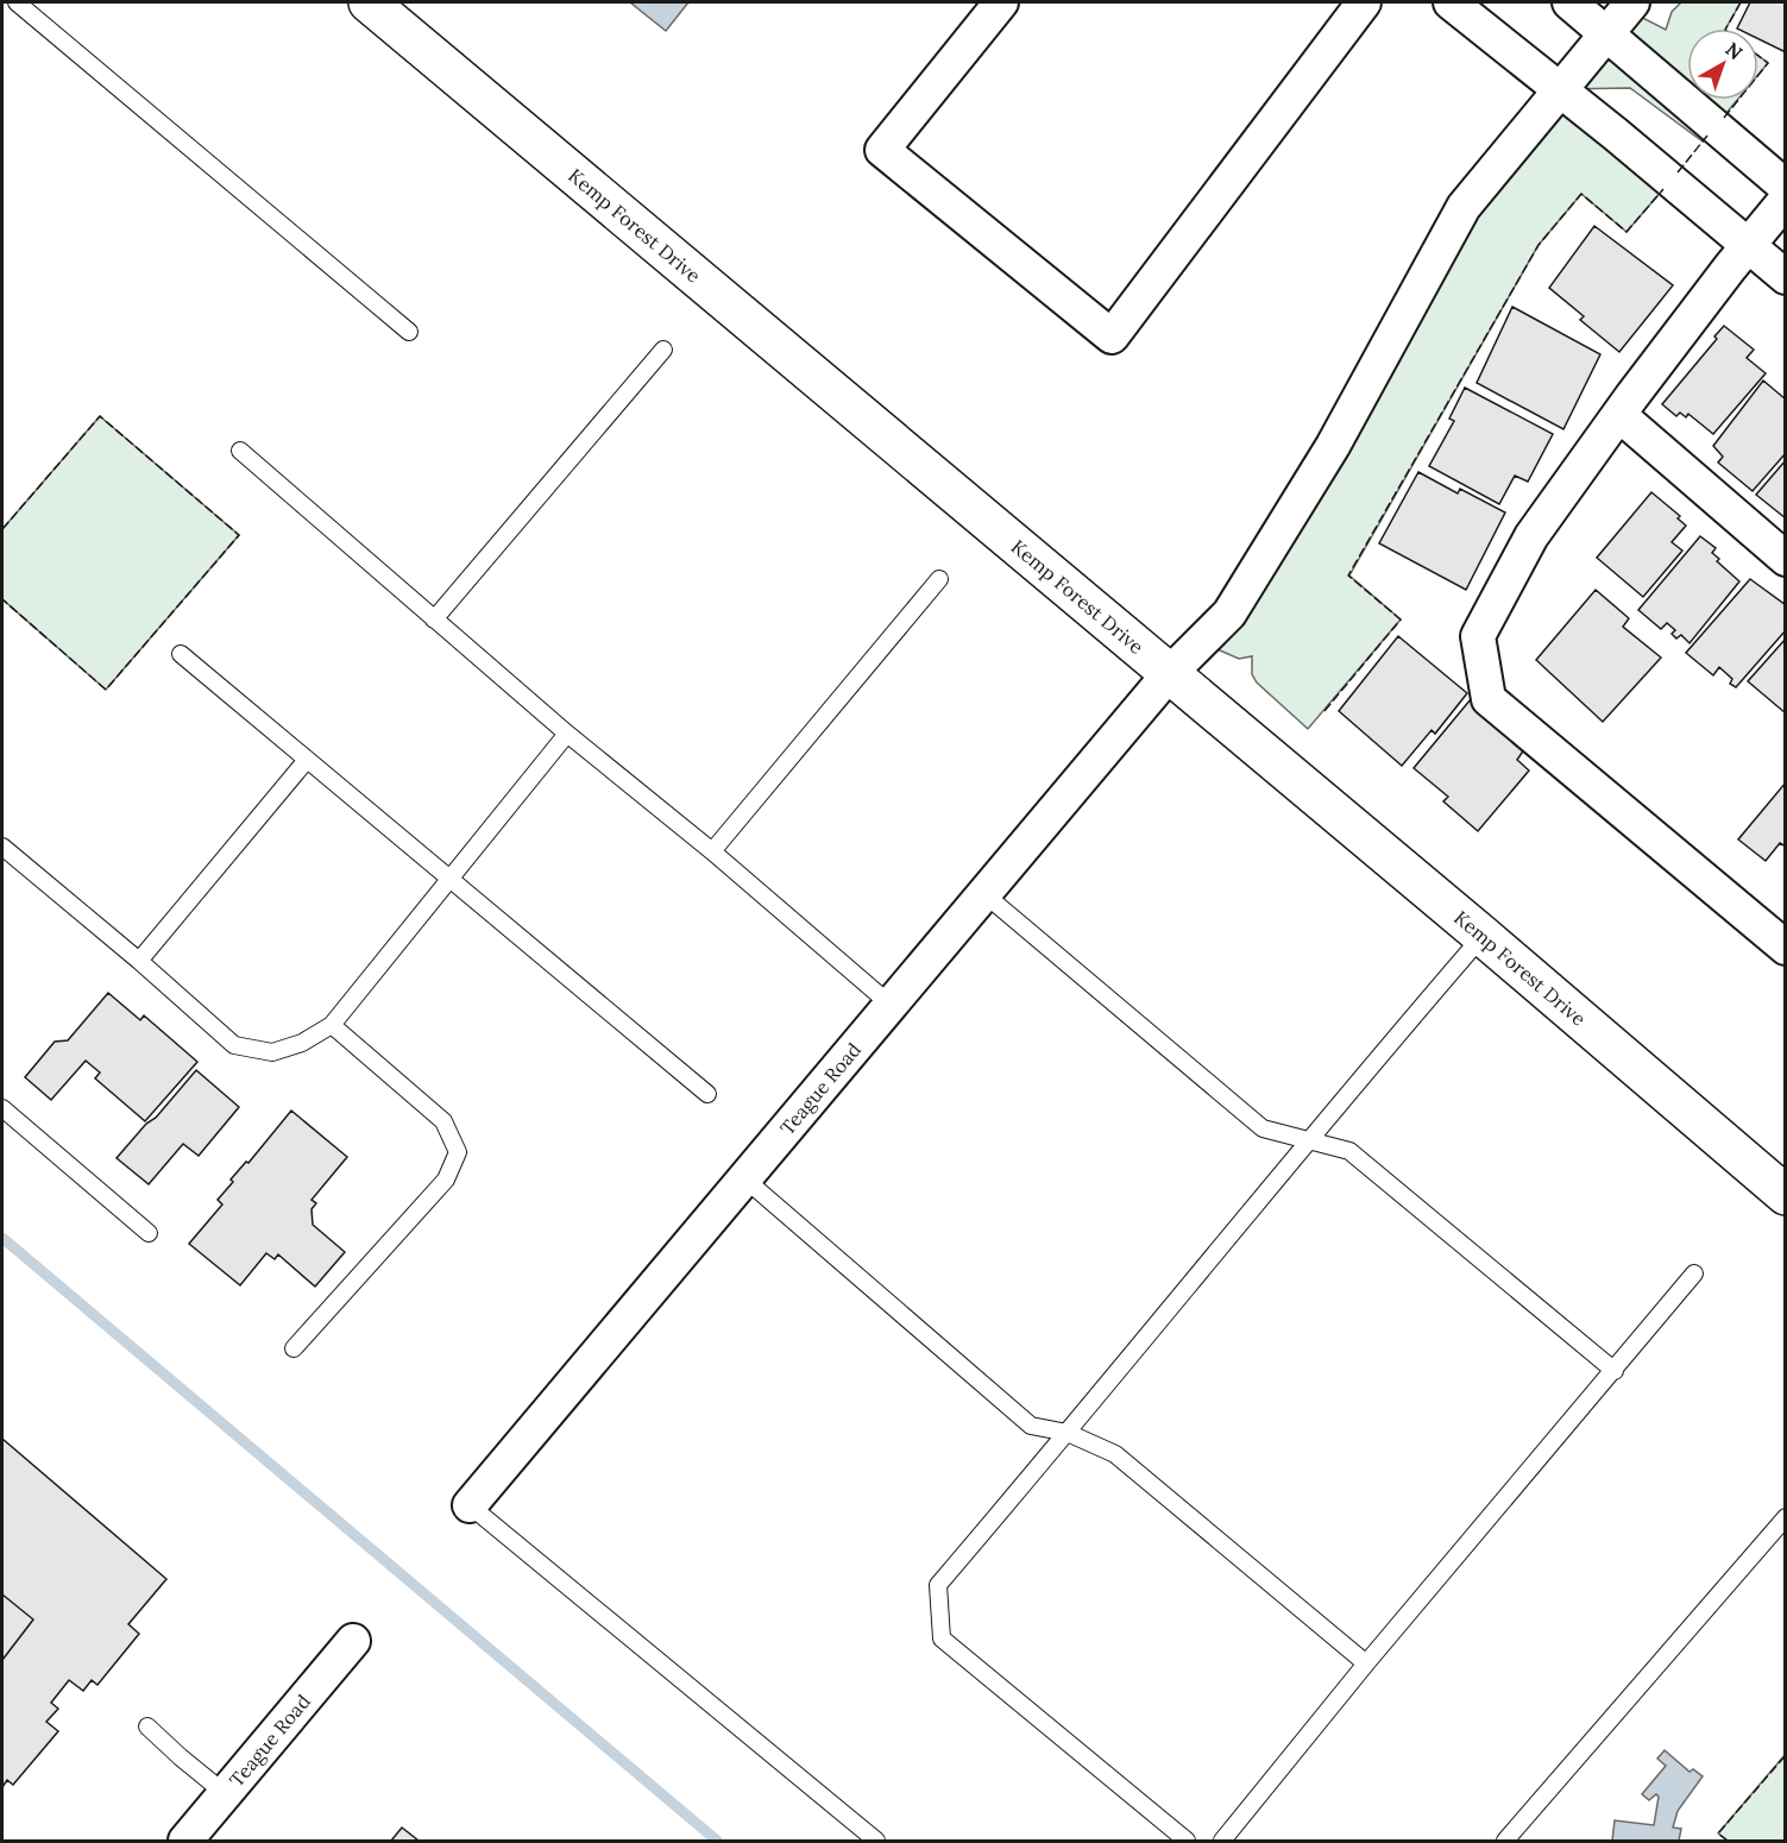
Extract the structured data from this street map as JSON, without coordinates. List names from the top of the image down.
{
  "streets": {
    "street": ["Kemp Forest Drive", "Teague Road"]
  },
  "crossings": [
    ["Kemp Forest Drive", "Teague Road"]
  ],
  "north": "top right"
}
